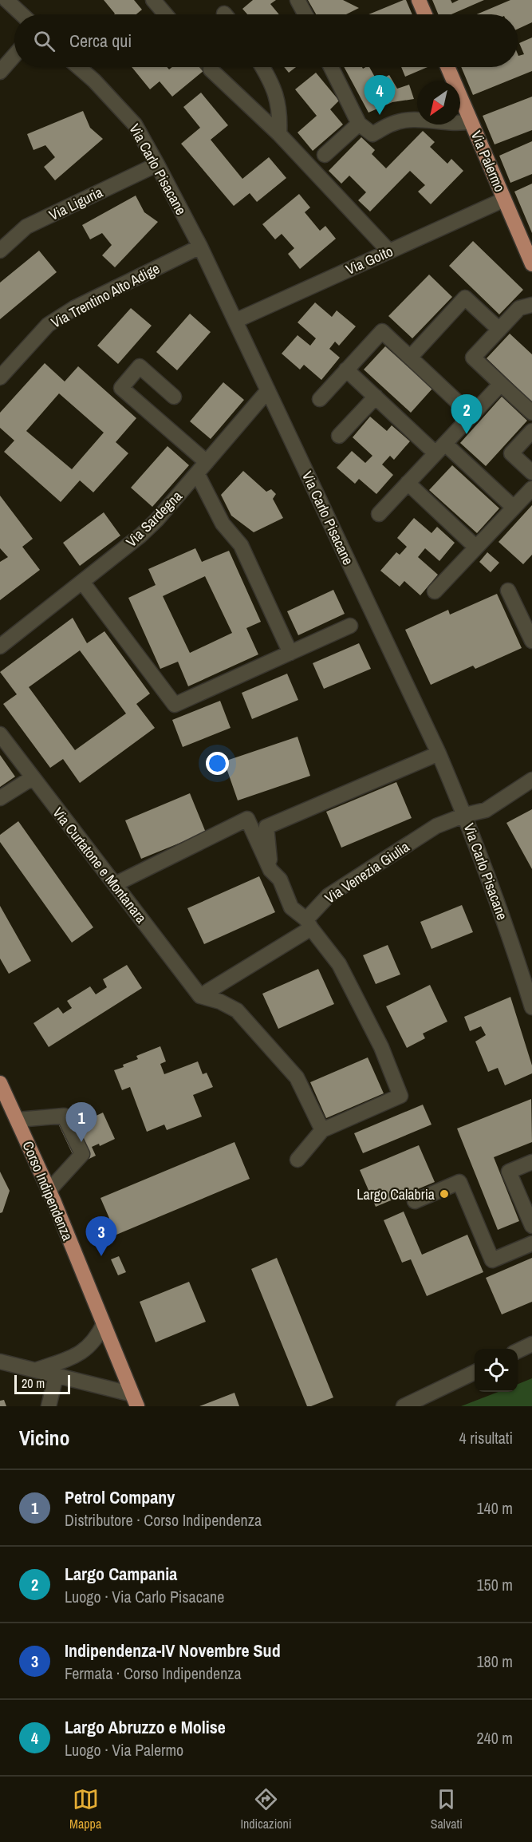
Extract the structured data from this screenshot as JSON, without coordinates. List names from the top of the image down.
{
  "streets": {
    "main road": ["Via Palermo", "Corso Indipendenza"],
    "street": [
      "Via Carlo Pisacane",
      "Via Liguria",
      "Via Goito",
      "Via Trentino Alto Adige",
      "Via Sardegna",
      "Via Curtatone e Montanara",
      "Via Venezia Giulia"
    ]
  },
  "crossings": [
    ["Via Palermo", "Via Goito"],
    ["Via Carlo Pisacane", "Via Liguria"],
    ["Via Carlo Pisacane", "Via Goito"],
    ["Via Carlo Pisacane", "Via Trentino Alto Adige"],
    ["Via Carlo Pisacane", "Via Sardegna"],
    ["Via Carlo Pisacane", "Via Venezia Giulia"],
    ["Via Curtatone e Montanara", "Via Venezia Giulia"]
  ],
  "places": ["Largo Calabria"],
  "scale_bar": "20 m",
  "north": "bottom left",
  "page": {
    "search": "Cerca qui",
    "pins": [
      "4",
      "2",
      "1",
      "3"
    ],
    "scale": "20 m",
    "heading": ["Vicino", "4 risultati"],
    "list": [
      {
        "mark": "1",
        "name": "Petrol Company",
        "note": "Distributore · Corso Indipendenza",
        "value": "140 m"
      },
      {
        "mark": "2",
        "name": "Largo Campania",
        "note": "Luogo · Via Carlo Pisacane",
        "value": "150 m"
      },
      {
        "mark": "3",
        "name": "Indipendenza-IV Novembre Sud",
        "note": "Fermata · Corso Indipendenza",
        "value": "180 m"
      },
      {
        "mark": "4",
        "name": "Largo Abruzzo e Molise",
        "note": "Luogo · Via Palermo",
        "value": "240 m"
      }
    ],
    "nav": ["Mappa", "Indicazioni", "Salvati"]
  }
}
